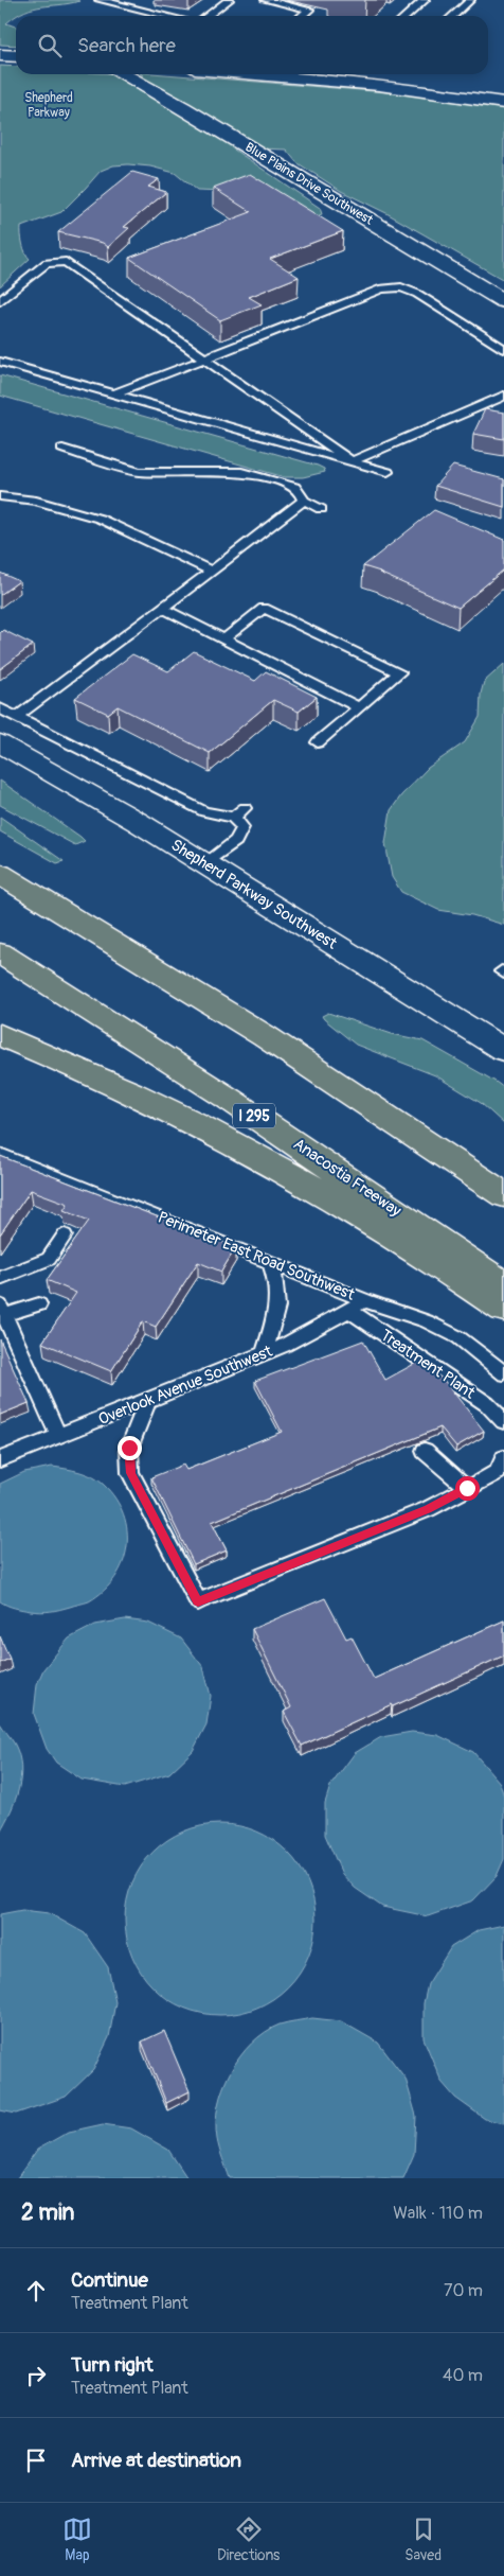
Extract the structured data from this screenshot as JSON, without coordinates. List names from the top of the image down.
{
  "streets": {
    "highway": ["I 295", "Anacostia Freeway"],
    "street": ["Blue Plains Drive Southwest", "Shepherd Parkway Southwest"],
    "lane": ["Perimeter East Road Southwest", "Treatment Plant", "Overlook Avenue Southwest"]
  },
  "crossings": [
    ["Perimeter East Road Southwest", "Overlook Avenue Southwest"],
    ["Treatment Plant", "Overlook Avenue Southwest"]
  ],
  "parks": ["Shepherd Parkway"],
  "page": {
    "search": "Search here",
    "heading": ["2 min", "Walk · 110 m"],
    "list": [
      ["Continue", "Treatment Plant", "70 m"],
      ["Turn right", "Treatment Plant", "40 m"],
      "Arrive at destination"
    ],
    "nav": ["Map", "Directions", "Saved"]
  }
}
